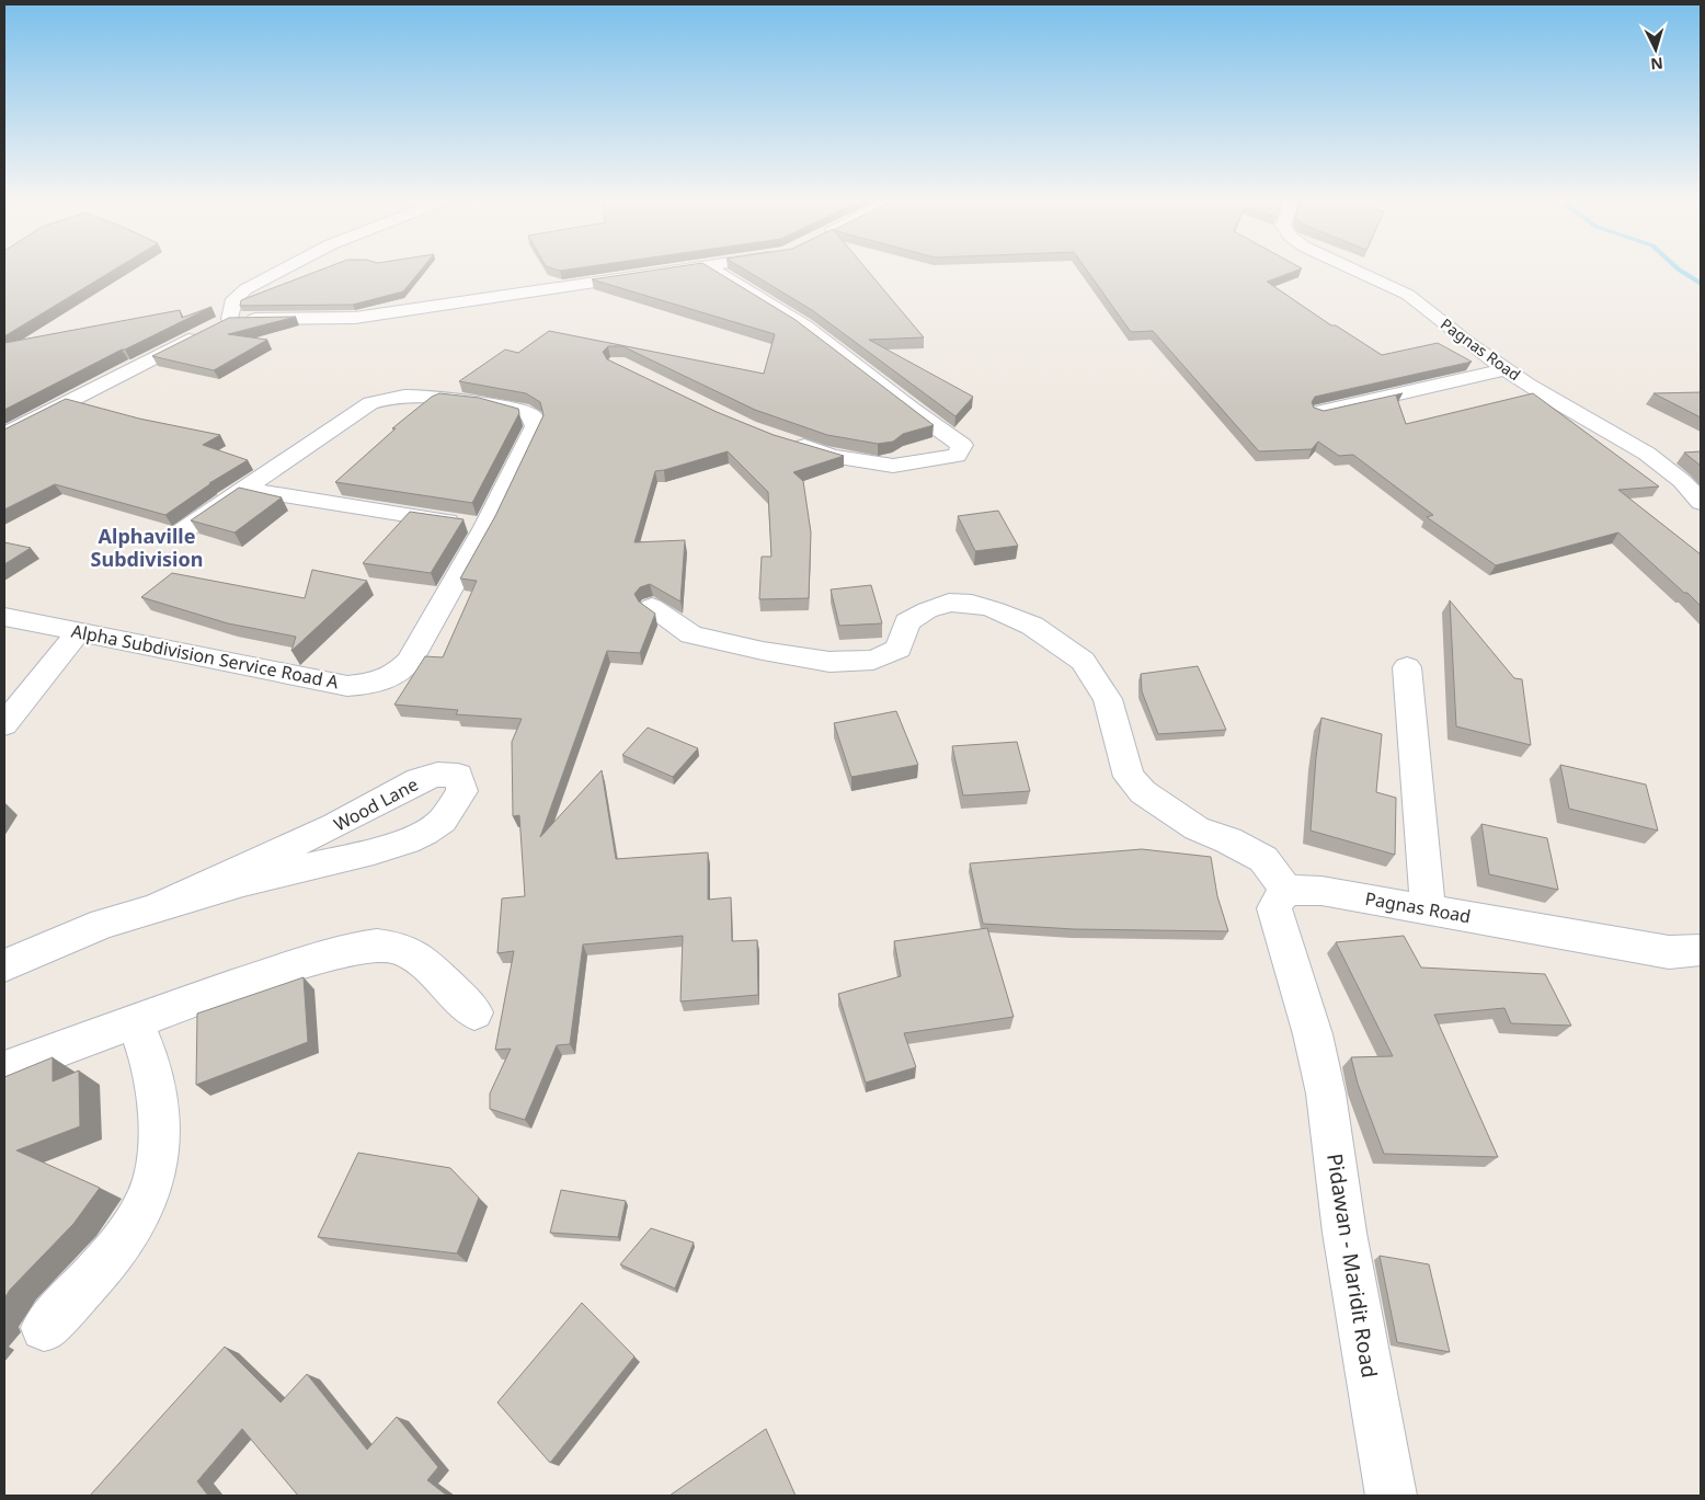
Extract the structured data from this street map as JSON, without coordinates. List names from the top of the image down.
{
  "streets": {
    "street": [
      "Pagnas Road",
      "Alpha Subdivision Service Road A",
      "Wood Lane",
      "Pidawan - Maridit Road"
    ]
  },
  "crossings": [
    ["Pagnas Road", "Pidawan - Maridit Road"]
  ],
  "districts": ["Alphaville Subdivision"],
  "north": "bottom"
}
